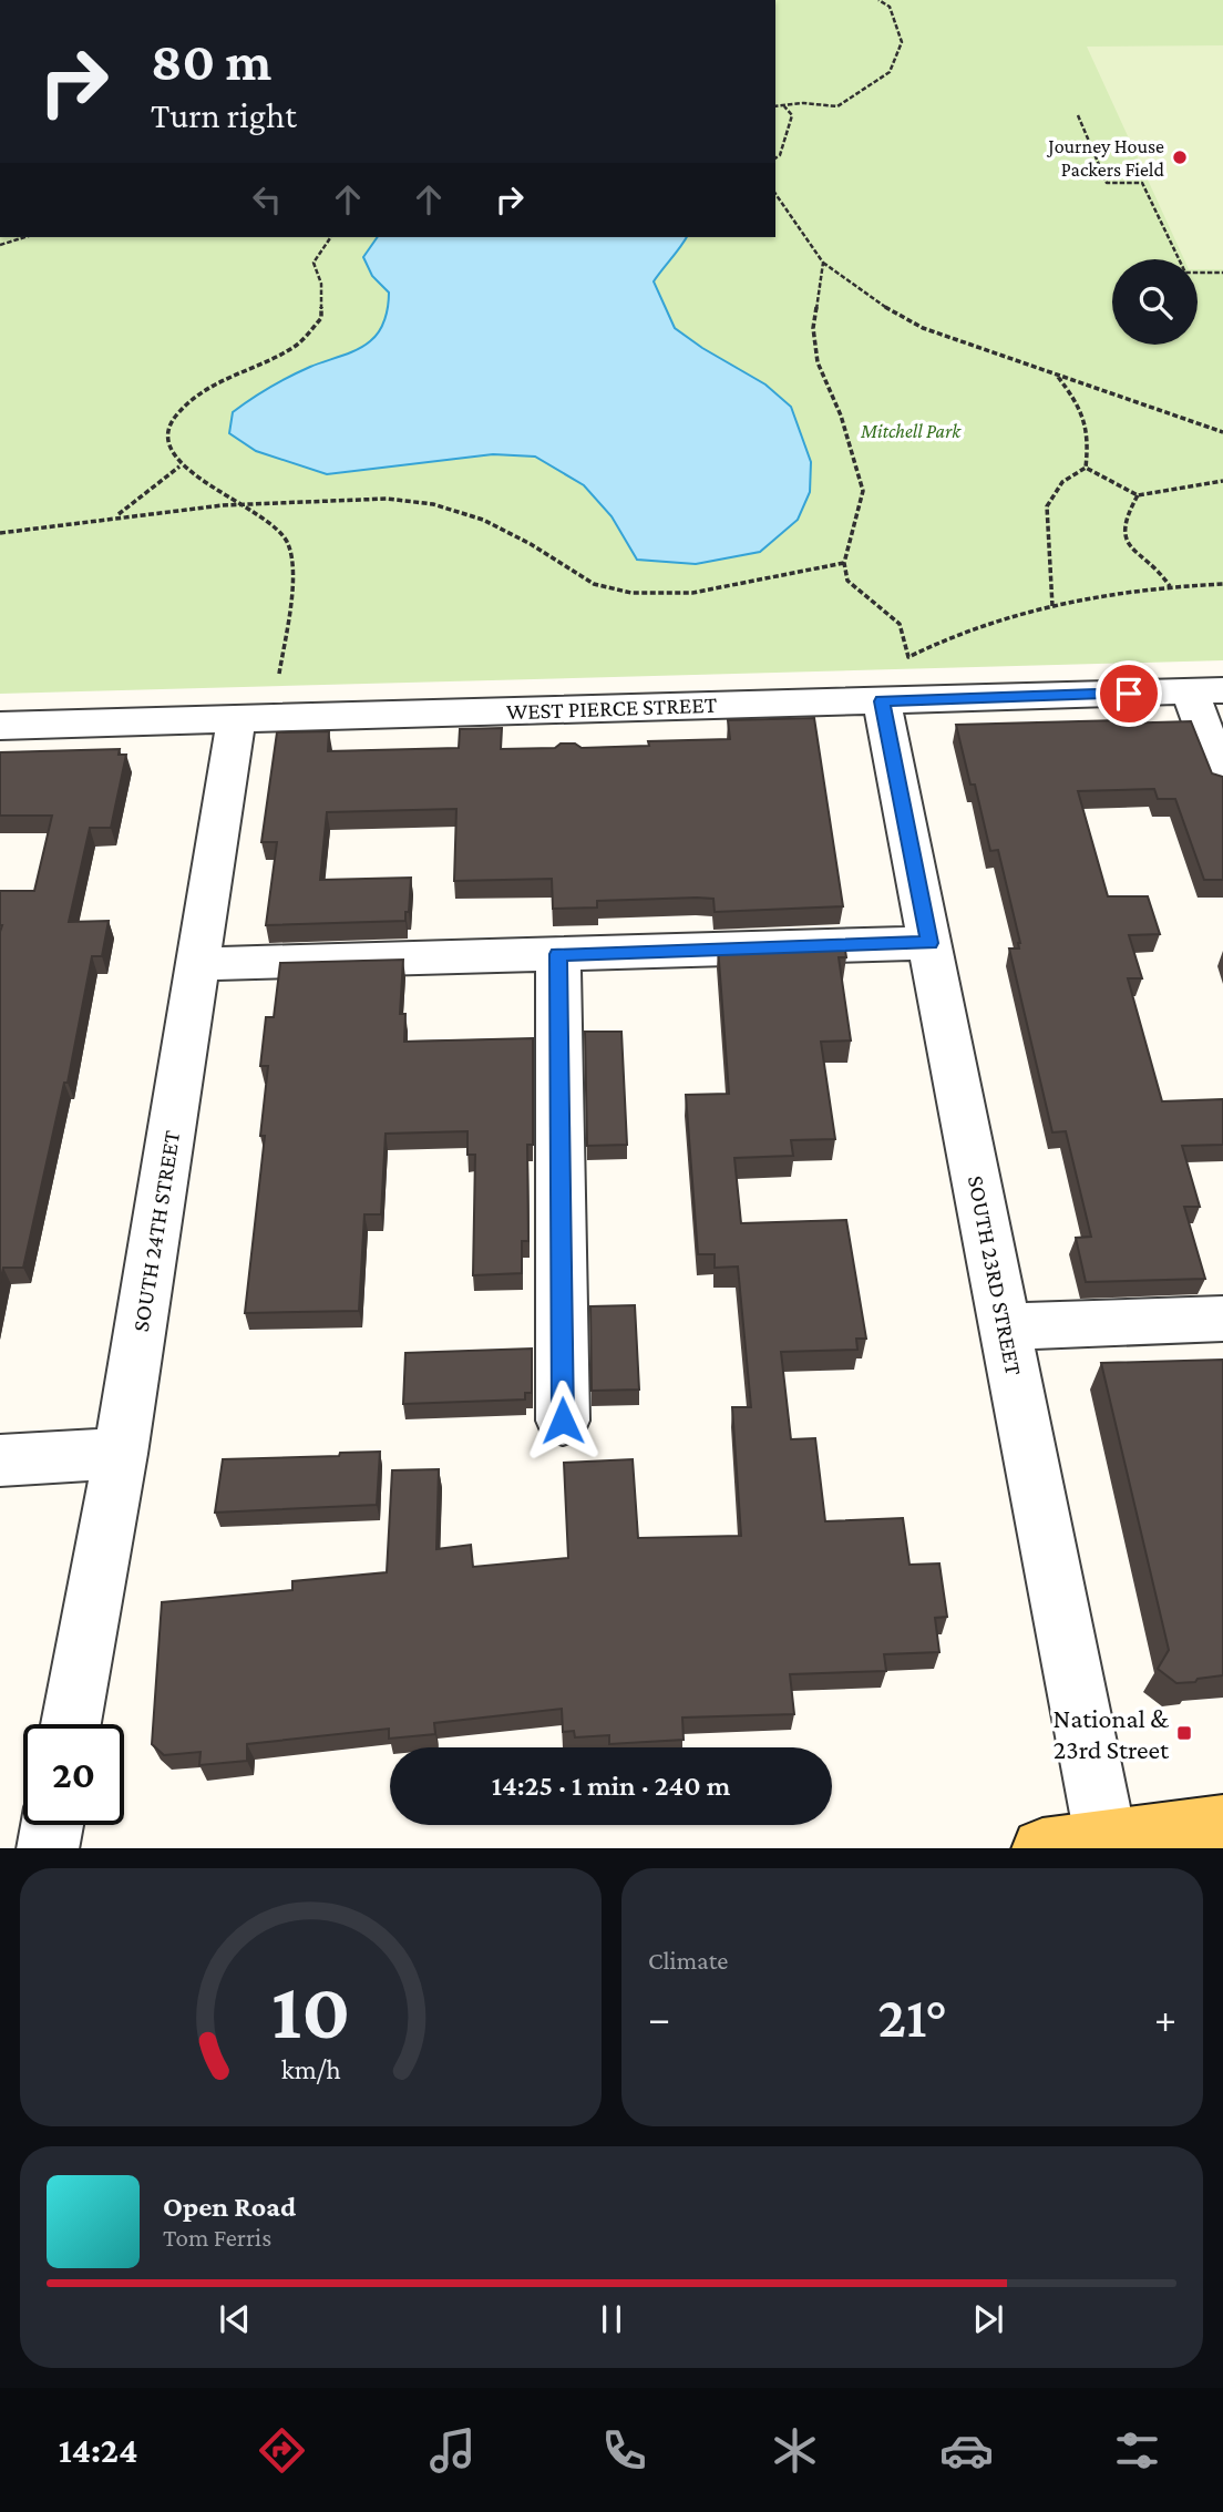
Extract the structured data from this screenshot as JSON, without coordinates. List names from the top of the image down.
{
  "streets": {
    "street": ["WEST PIERCE STREET", "SOUTH 24TH STREET", "SOUTH 23RD STREET"]
  },
  "crossings": [
    ["WEST PIERCE STREET", "SOUTH 24TH STREET"],
    ["WEST PIERCE STREET", "SOUTH 23RD STREET"]
  ],
  "parks": ["Mitchell Park"],
  "places": {
    "other": ["Journey House Packers Field"],
    "transit": ["National & 23rd Street"]
  },
  "page": {
    "turn": ["80 m", "Turn right"],
    "limit": "20",
    "trip": "14:25 · 1 min · 240 m",
    "tile": "Climate",
    "heat": ["−", "21°", "+"],
    "song": ["Open Road", "Tom Ferris"],
    "tabs": "14:24",
    "gauge": ["10", "km/h"]
  }
}
